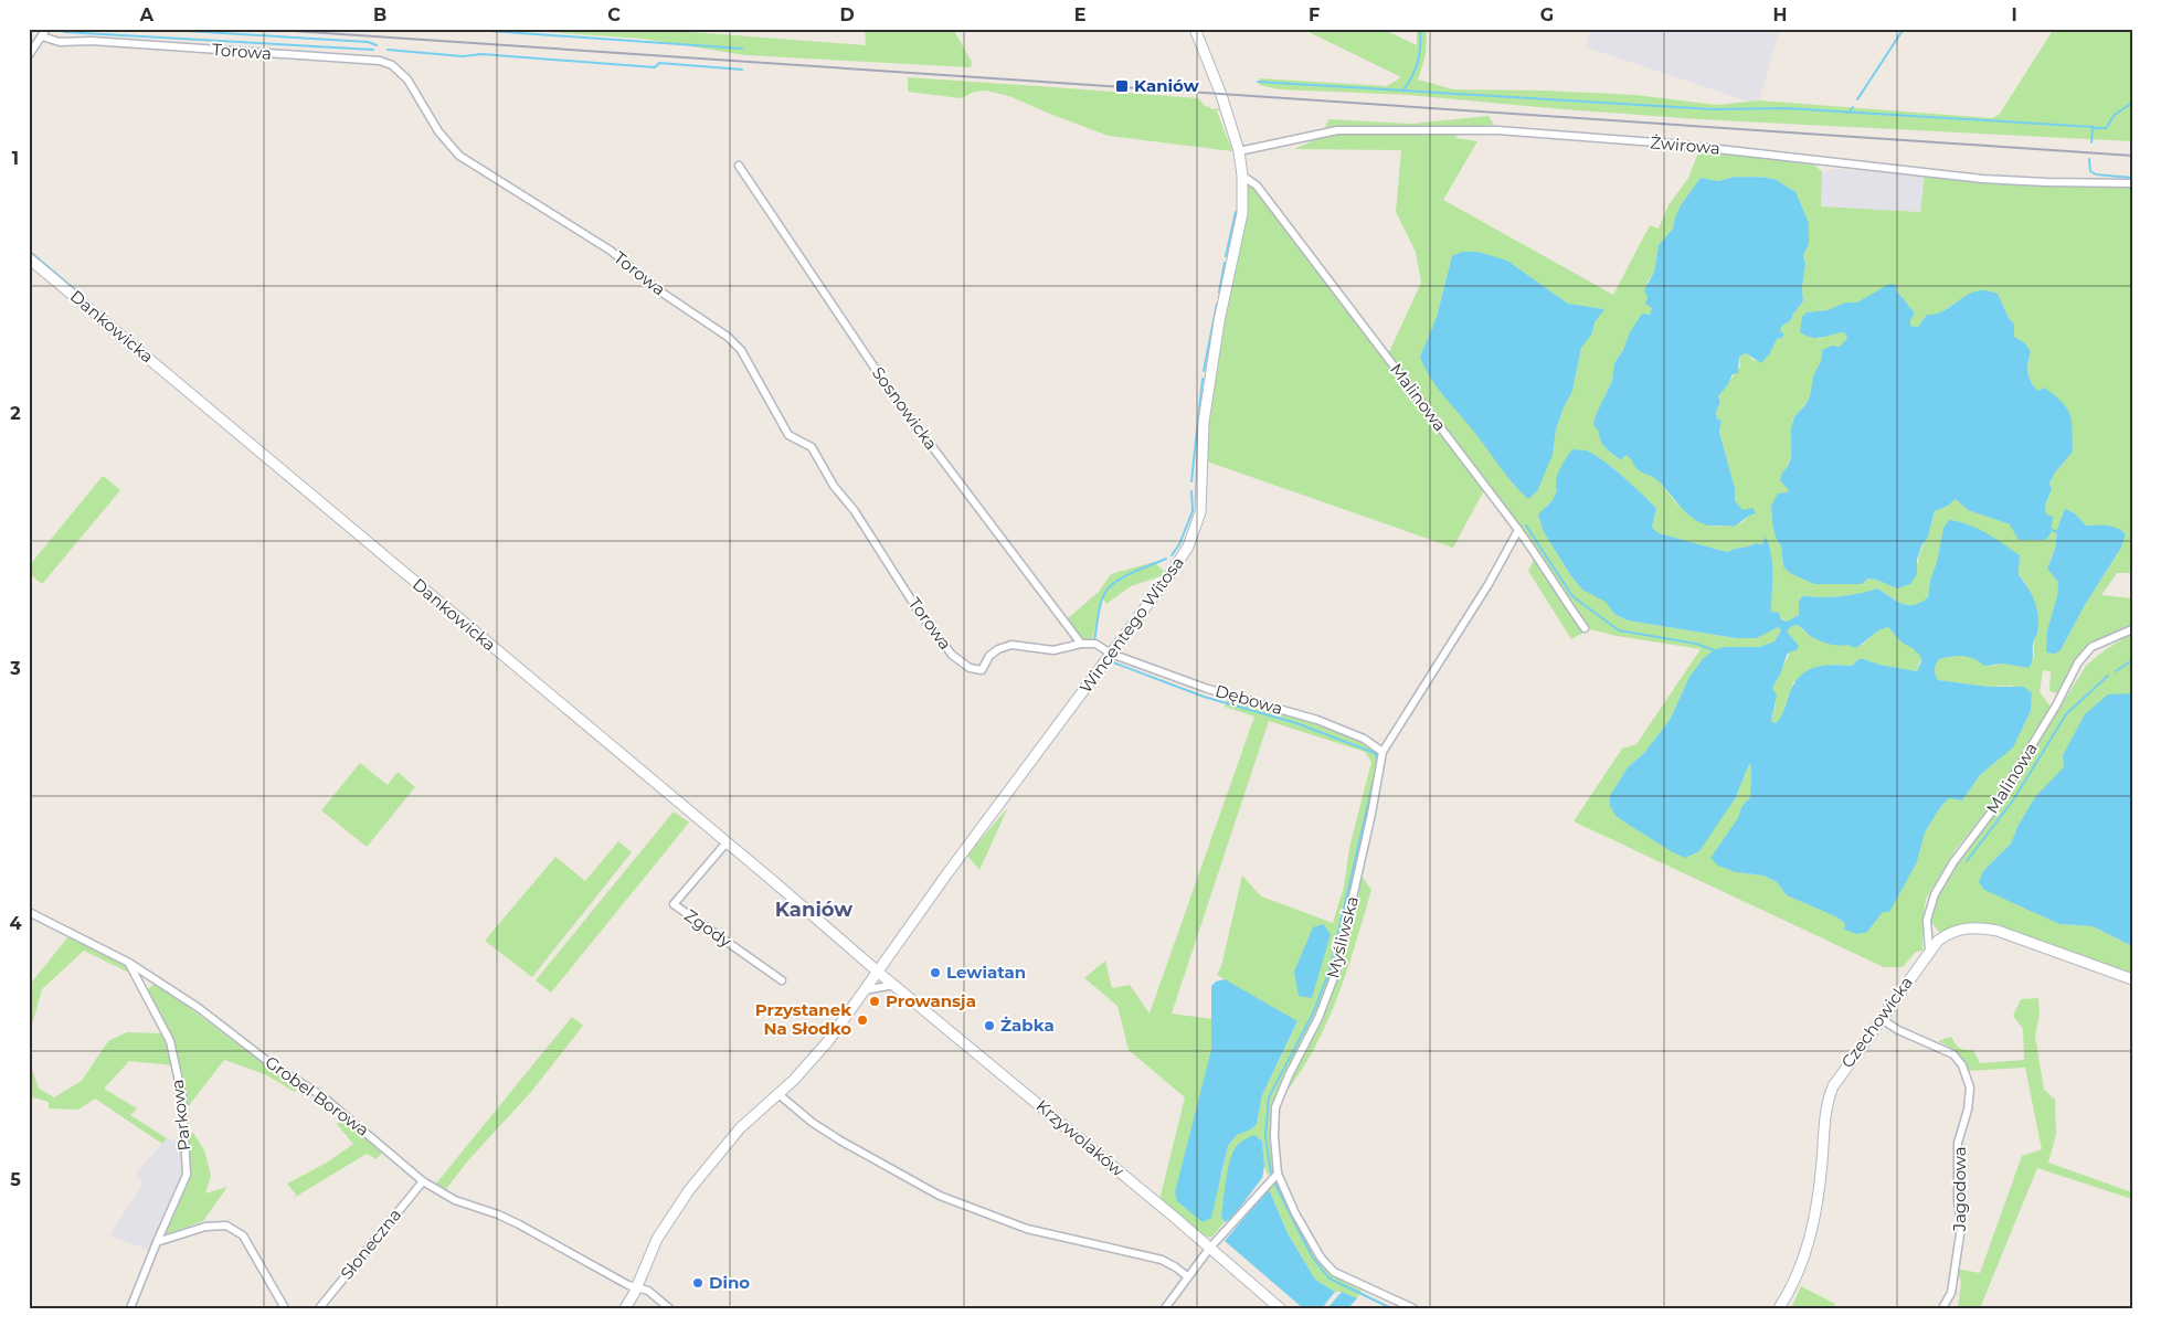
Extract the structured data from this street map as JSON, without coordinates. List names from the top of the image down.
{
  "streets": {
    "street": [
      "Torowa",
      "Żwirowa",
      "Dankowicka",
      "Malinowa",
      "Sosnowicka",
      "Wincentego Witosa",
      "Dębowa",
      "Zgody",
      "Myśliwska",
      "Czechowicka",
      "Grobel Borowa",
      "Parkowa",
      "Krzywolaków",
      "Jagodowa",
      "Słoneczna"
    ]
  },
  "crossings": [
    ["Torowa", "Sosnowicka"],
    ["Torowa", "Wincentego Witosa"],
    ["Torowa", "Dębowa"],
    ["Żwirowa", "Wincentego Witosa"],
    ["Dankowicka", "Wincentego Witosa"],
    ["Dankowicka", "Zgody"],
    ["Dankowicka", "Krzywolaków"],
    ["Malinowa", "Wincentego Witosa"],
    ["Malinowa", "Myśliwska"],
    ["Malinowa", "Czechowicka"],
    ["Wincentego Witosa", "Dębowa"],
    ["Wincentego Witosa", "Grobel Borowa"],
    ["Wincentego Witosa", "Krzywolaków"],
    ["Dębowa", "Myśliwska"],
    ["Czechowicka", "Jagodowa"],
    ["Grobel Borowa", "Parkowa"],
    ["Grobel Borowa", "Słoneczna"]
  ],
  "districts": ["Kaniów"],
  "places": {
    "transit": ["Kaniów"],
    "other": [
      "Lewiatan",
      "Prowansja",
      "Przystanek Na Słodko",
      "Żabka",
      "Dino"
    ]
  },
  "grid": {
    "columns": [
      "A",
      "B",
      "C",
      "D",
      "E",
      "F",
      "G",
      "H",
      "I"
    ],
    "rows": [
      "1",
      "2",
      "3",
      "4",
      "5"
    ]
  }
}
